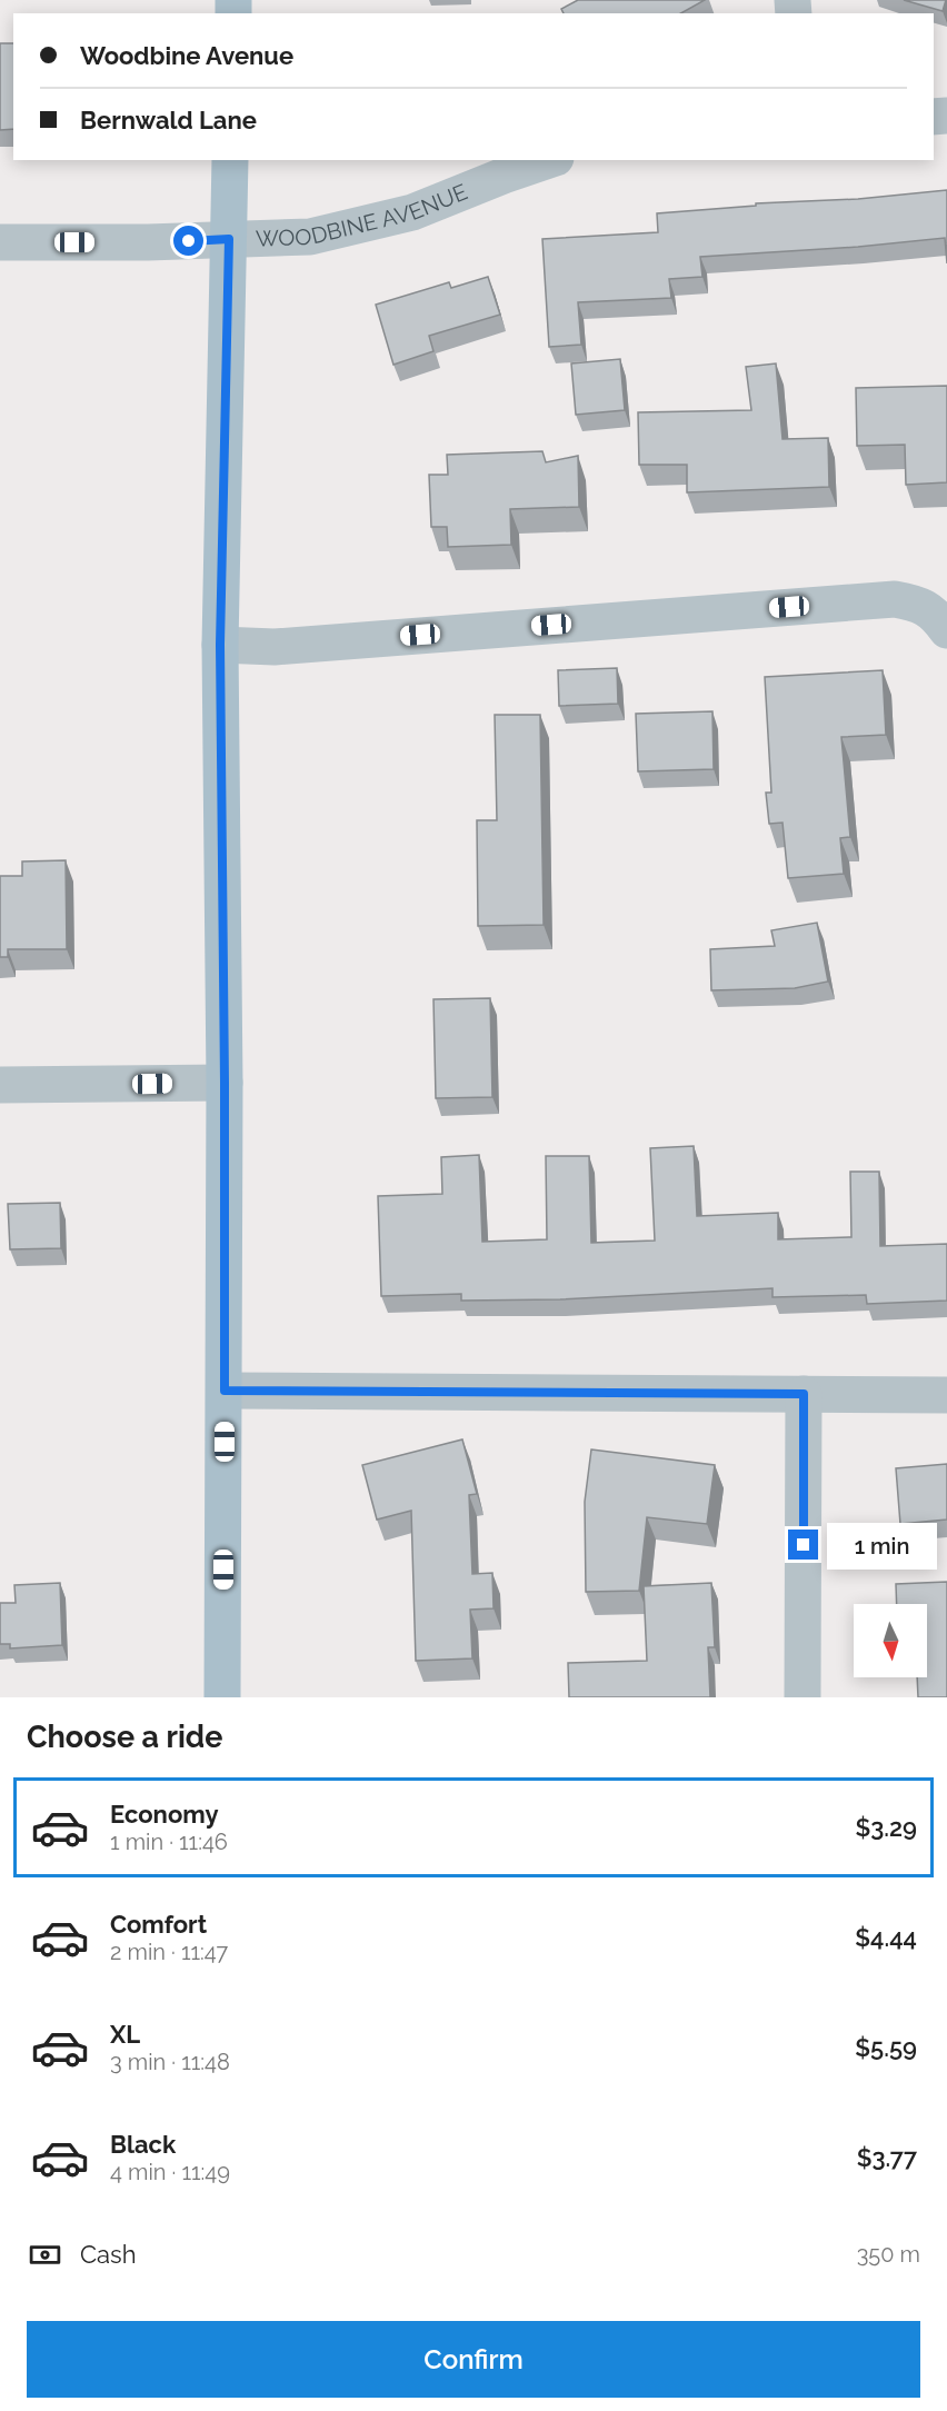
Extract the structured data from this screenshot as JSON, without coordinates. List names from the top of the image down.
{
  "streets": {
    "street": ["WOODBINE AVENUE"]
  },
  "north": "bottom",
  "page": {
    "banner": ["Woodbine Avenue", "Bernwald Lane"],
    "bubble": "1 min",
    "heading": "Choose a ride",
    "list": [
      {
        "name": "Economy",
        "note": "1 min · 11:46",
        "value": "$3.29"
      },
      {
        "name": "Comfort",
        "note": "2 min · 11:47",
        "value": "$4.44"
      },
      {
        "name": "XL",
        "note": "3 min · 11:48",
        "value": "$5.59"
      },
      {
        "name": "Black",
        "note": "4 min · 11:49",
        "value": "$3.77"
      }
    ],
    "pay": ["Cash", "350 m"],
    "buttons": "Confirm"
  }
}
